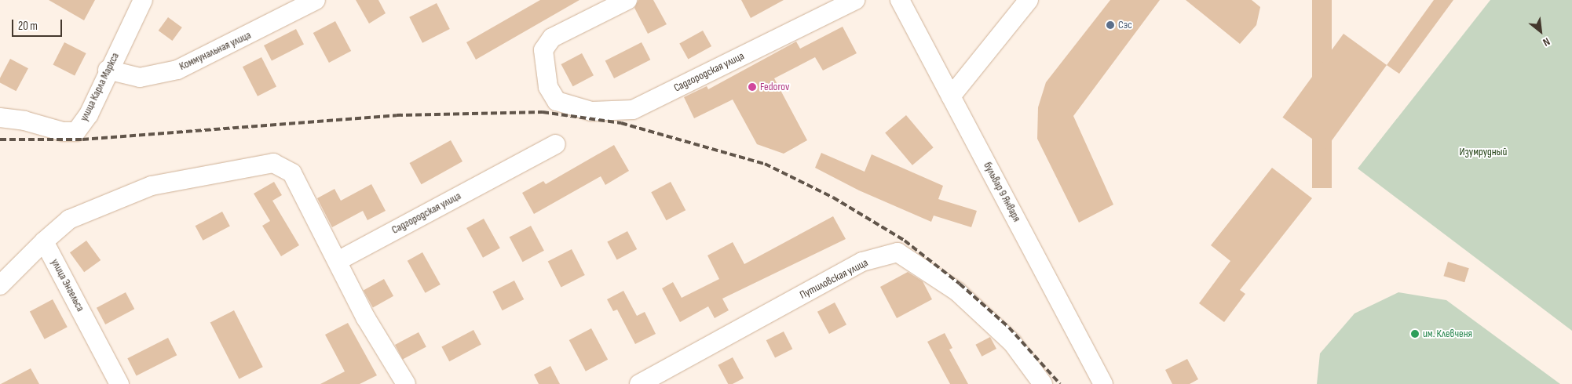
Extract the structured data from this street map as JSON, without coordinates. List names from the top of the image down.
{
  "streets": {
    "street": [
      "Коммунальная улица",
      "Садгородская улица",
      "улица Карла Маркса",
      "бульвар 9 Января",
      "Путиловская улица",
      "улица Энгельса"
    ]
  },
  "crossings": [
    ["Коммунальная улица", "улица Карла Маркса"]
  ],
  "parks": ["Изумрудный"],
  "places": ["Сэс", "Fedorov", "им. Клевченя"],
  "scale_bar": "20 m",
  "north": "bottom right"
}
